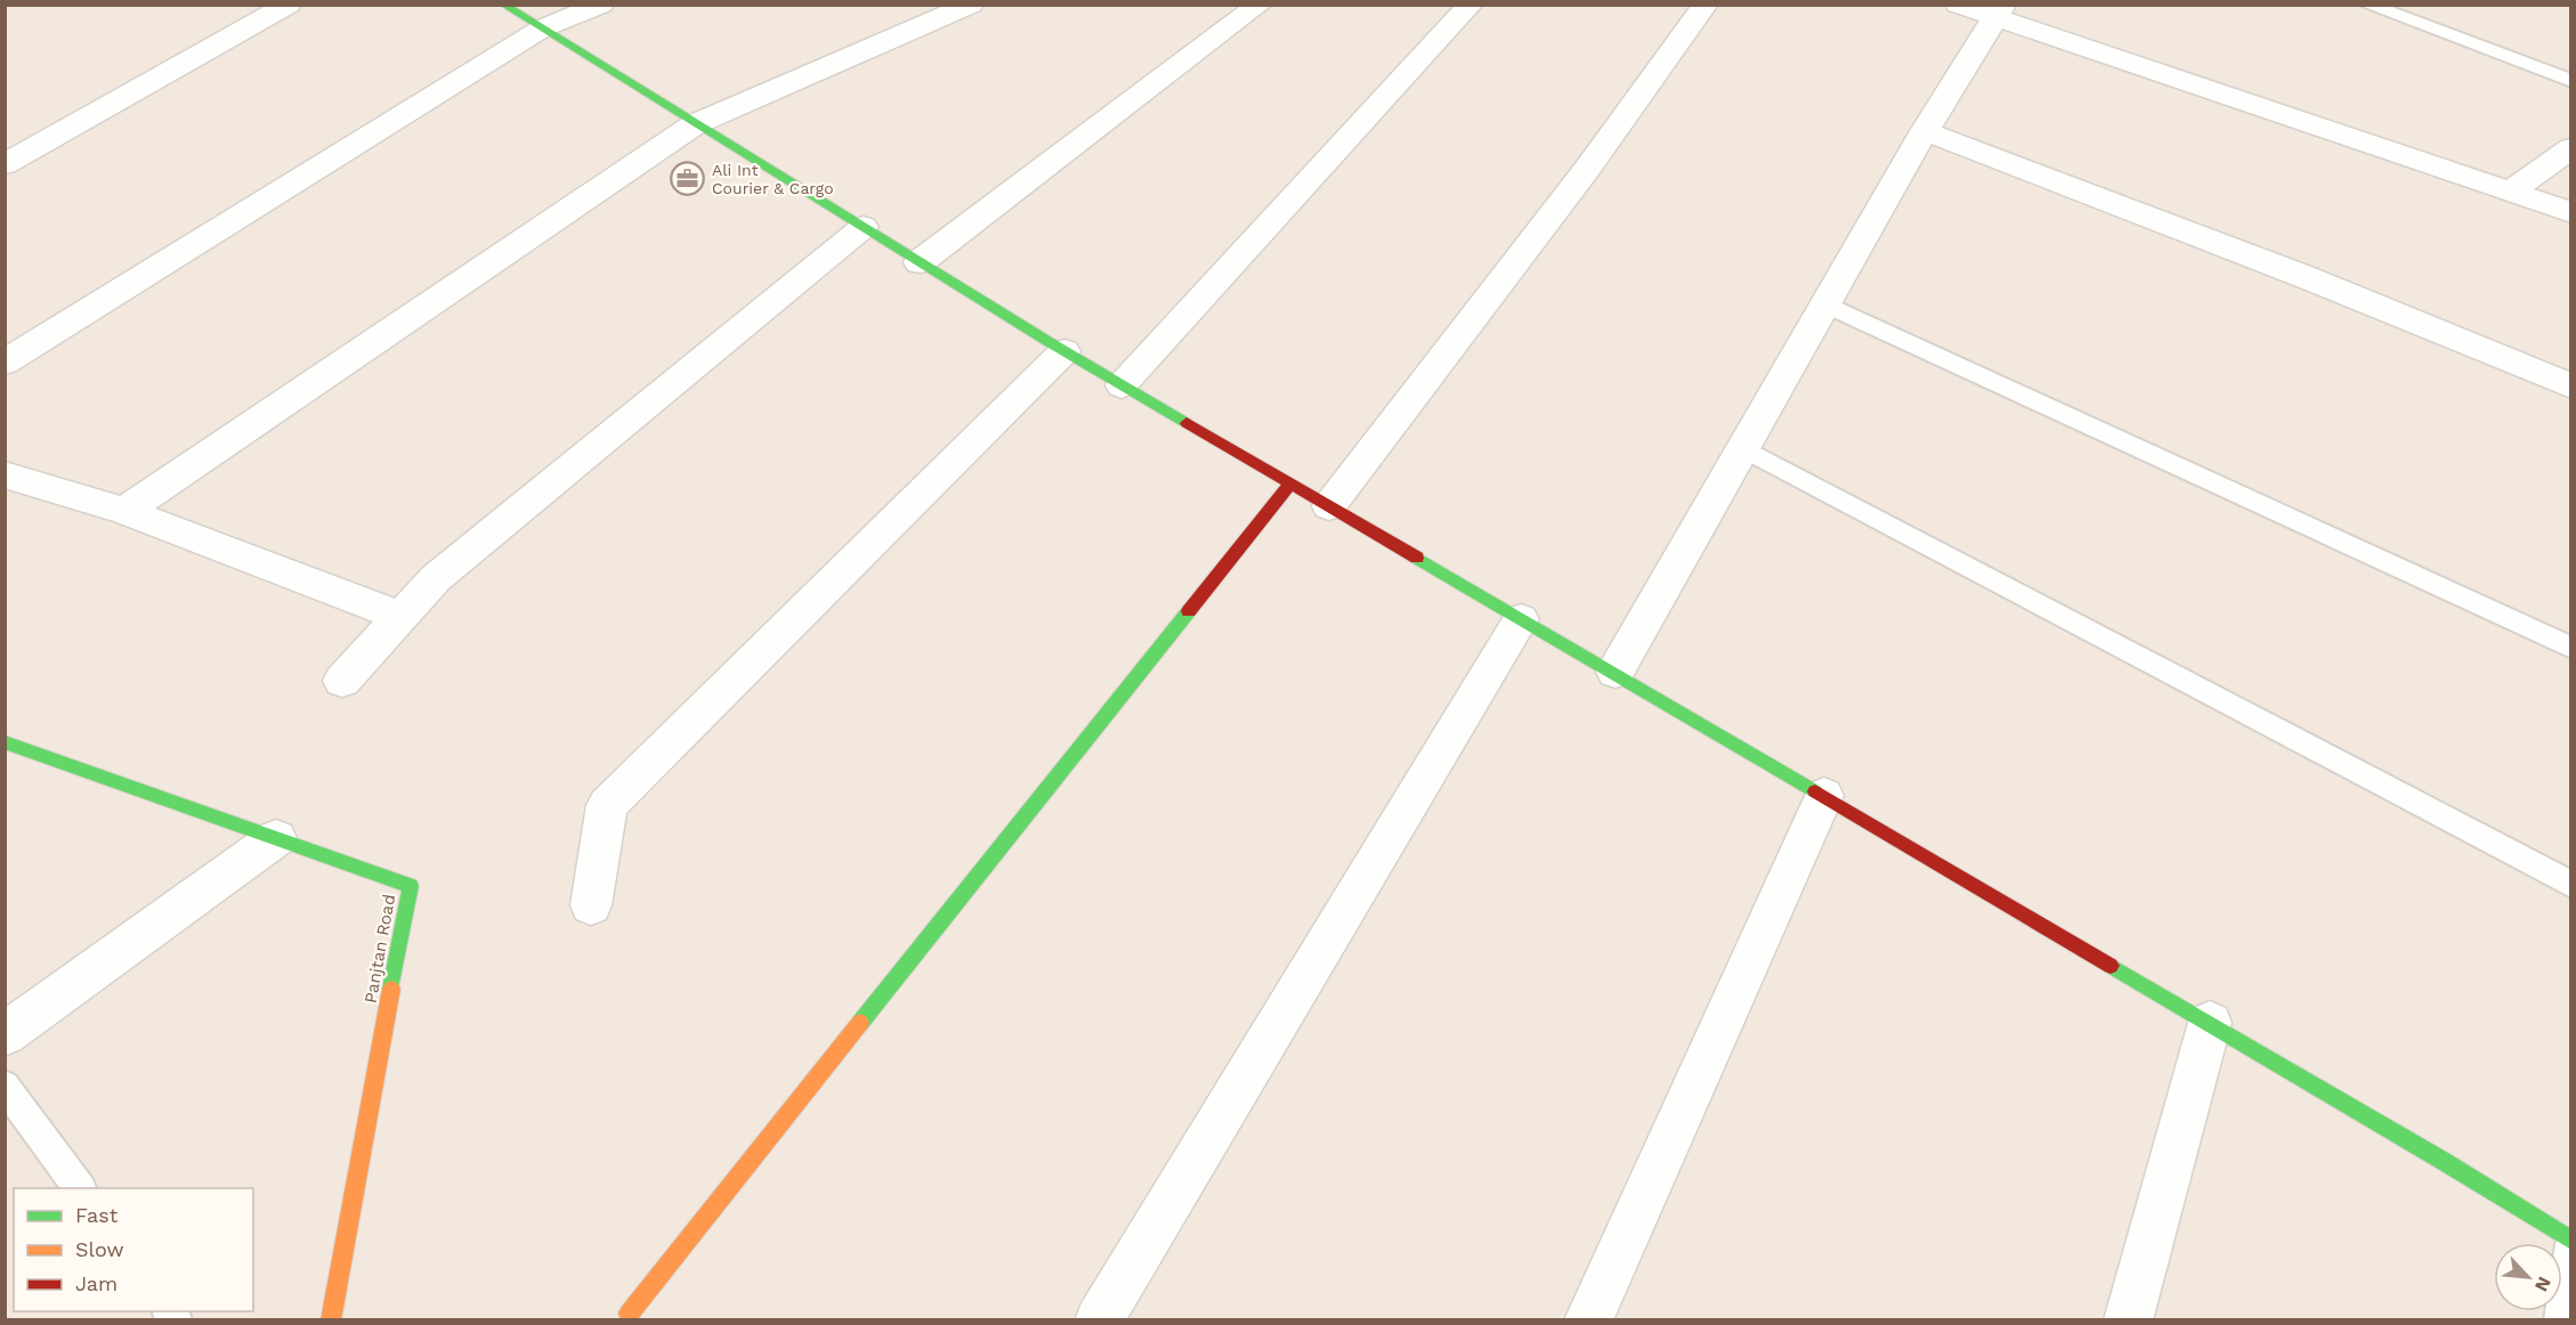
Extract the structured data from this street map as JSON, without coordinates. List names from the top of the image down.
{
  "streets": {
    "street": ["Panjtan Road"]
  },
  "places": {
    "office": ["Ali Int Courier & Cargo"]
  },
  "legend": ["Fast", "Slow", "Jam"],
  "north": "bottom right"
}
